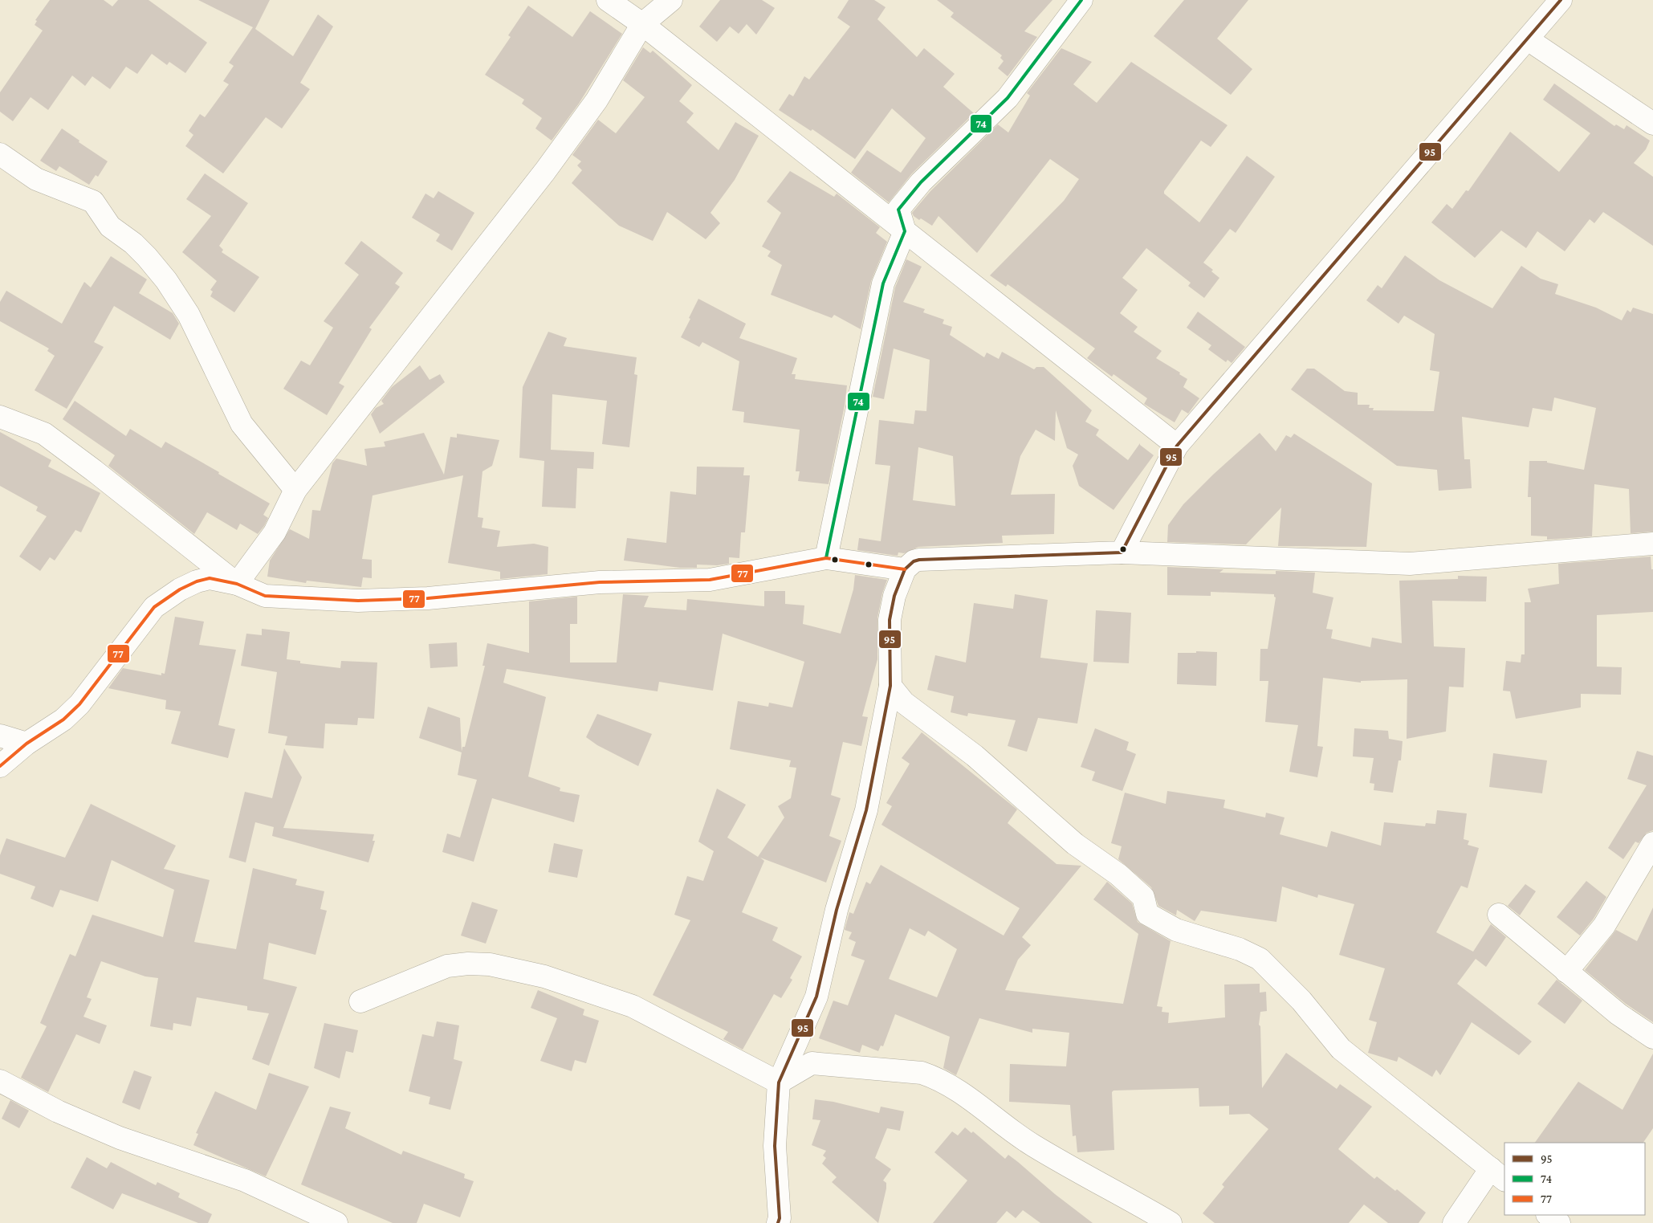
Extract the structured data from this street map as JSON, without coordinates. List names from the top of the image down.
{
  "lines": ["transit line 95", "transit line 74", "transit line 77"],
  "legend": ["95", "74", "77"]
}
